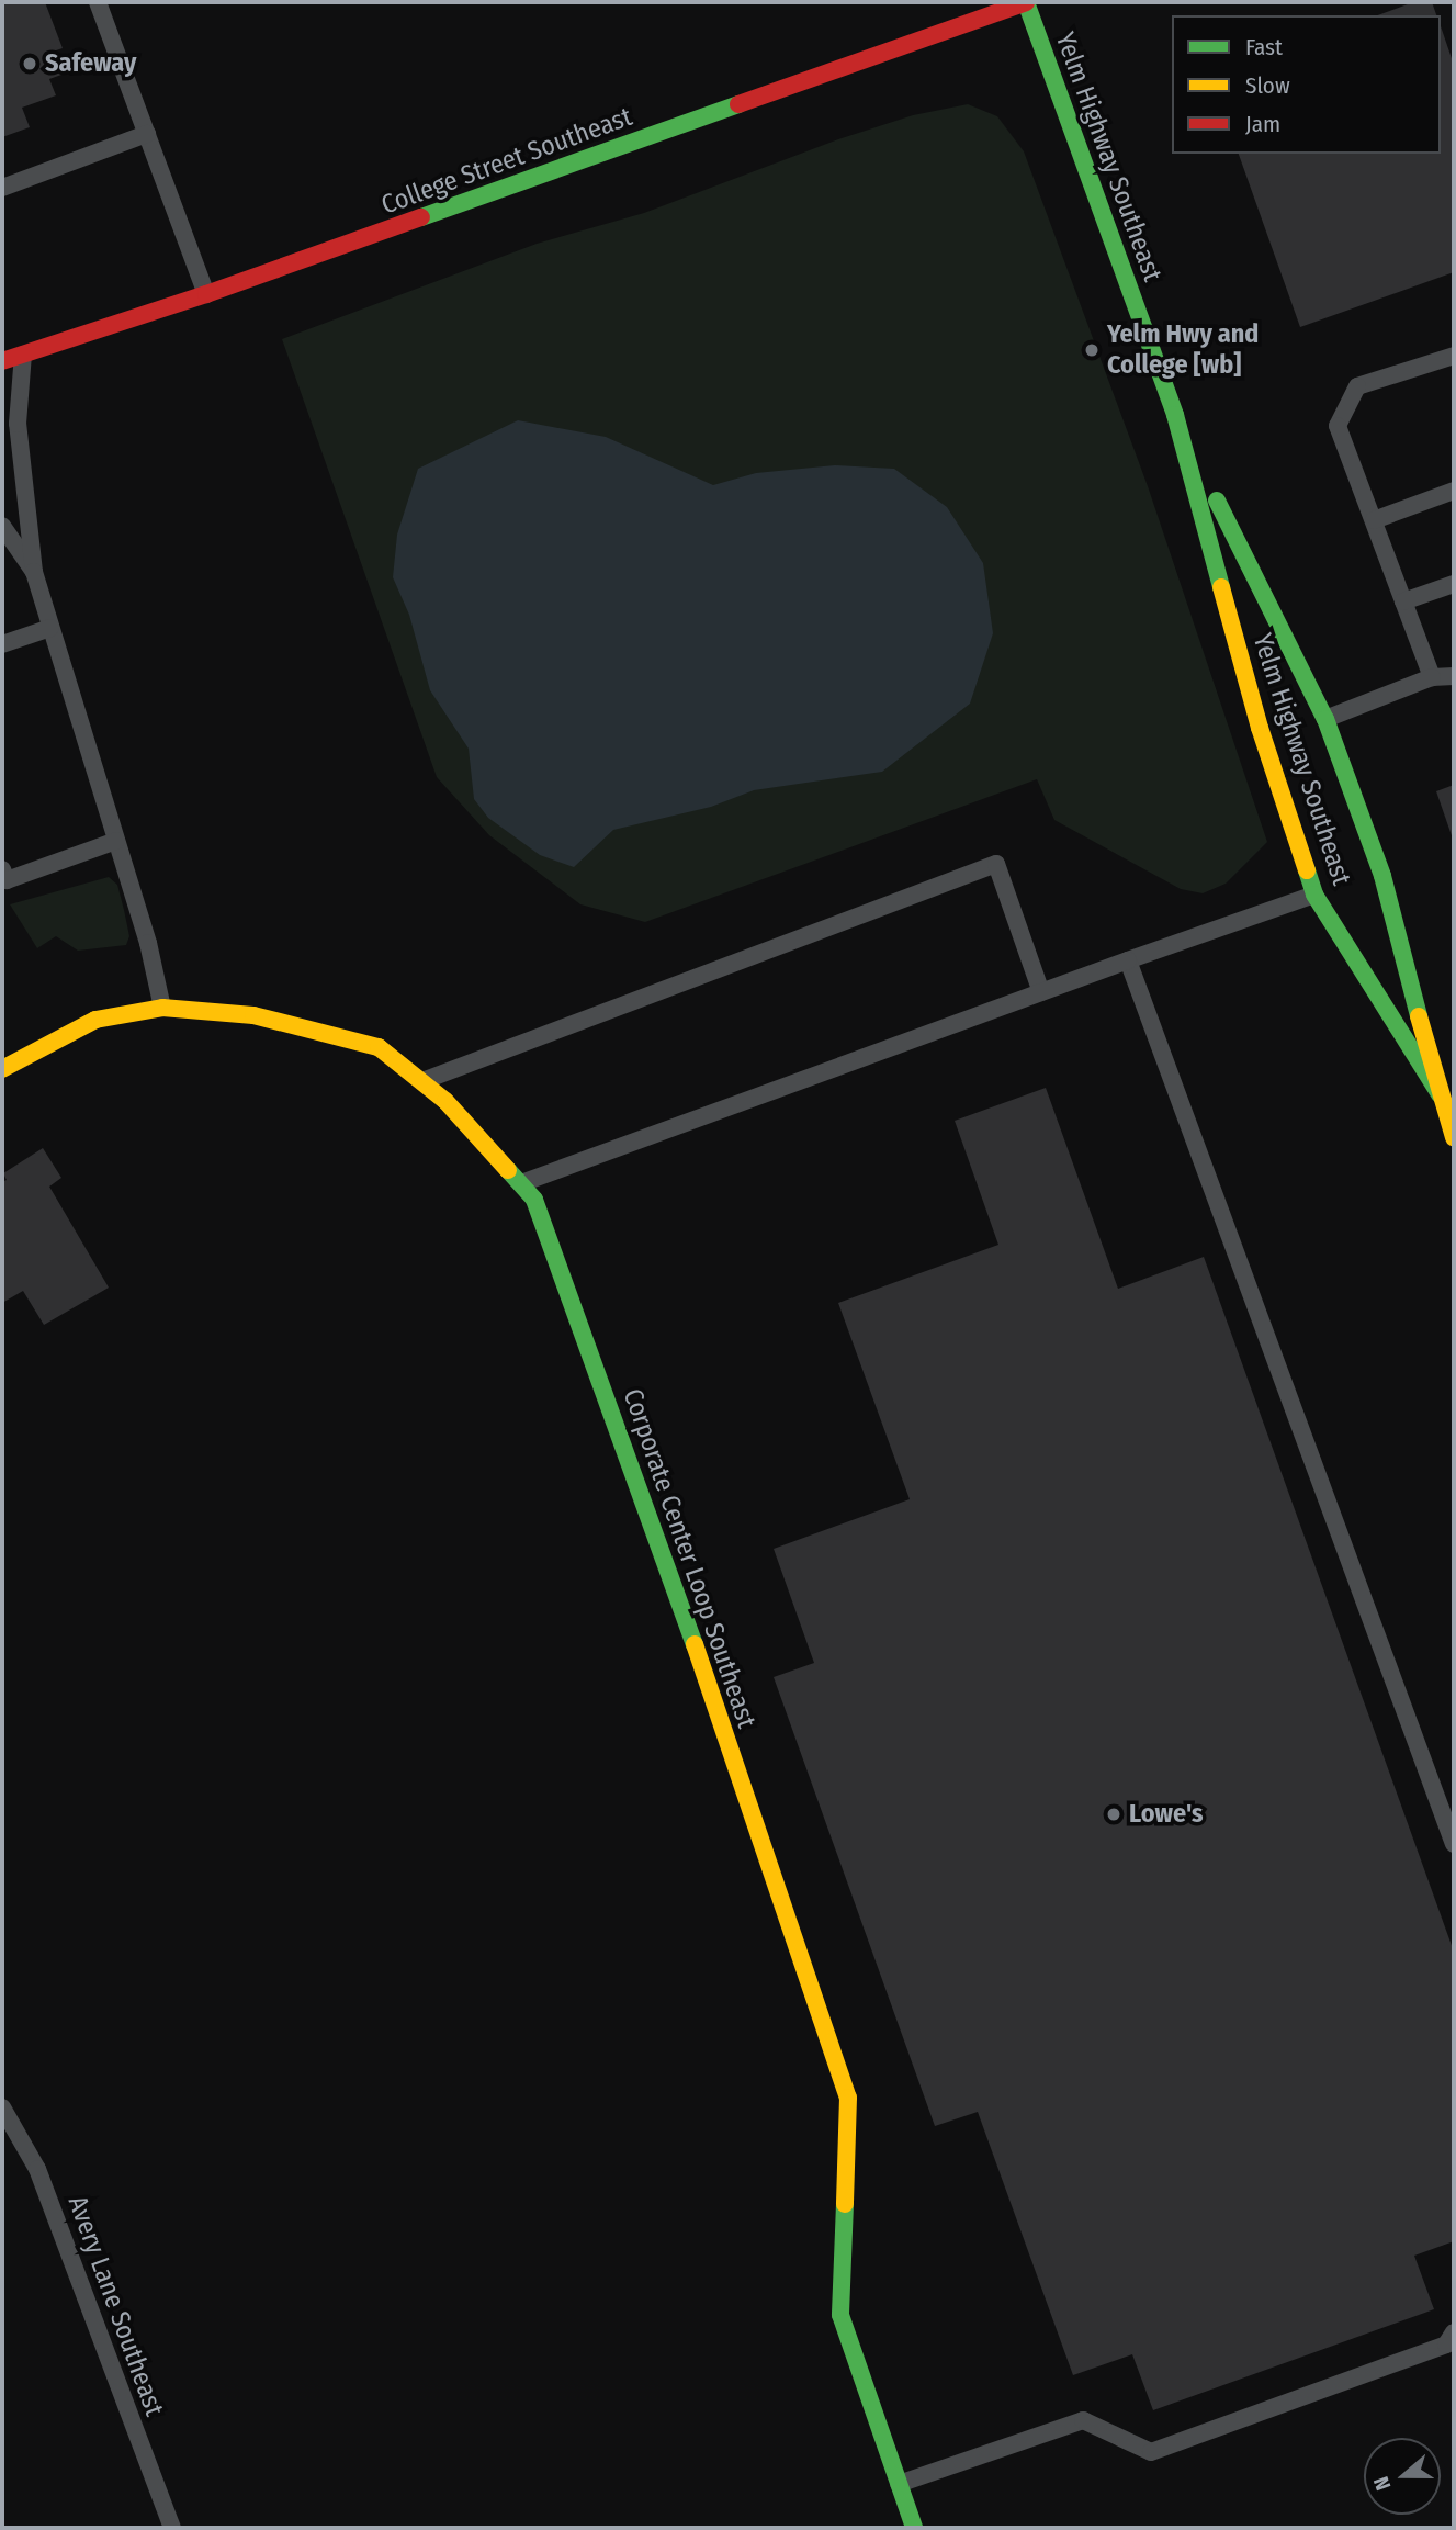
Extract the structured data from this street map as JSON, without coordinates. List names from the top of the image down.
{
  "streets": {
    "main road": ["Yelm Highway Southeast", "College Street Southeast", "Corporate Center Loop Southeast"],
    "lane": ["Avery Lane Southeast"]
  },
  "crossings": [
    ["Yelm Highway Southeast", "College Street Southeast"]
  ],
  "places": ["Safeway", "Yelm Hwy and College [wb]", "Lowe's"],
  "legend": ["Fast", "Slow", "Jam"],
  "north": "left"
}
